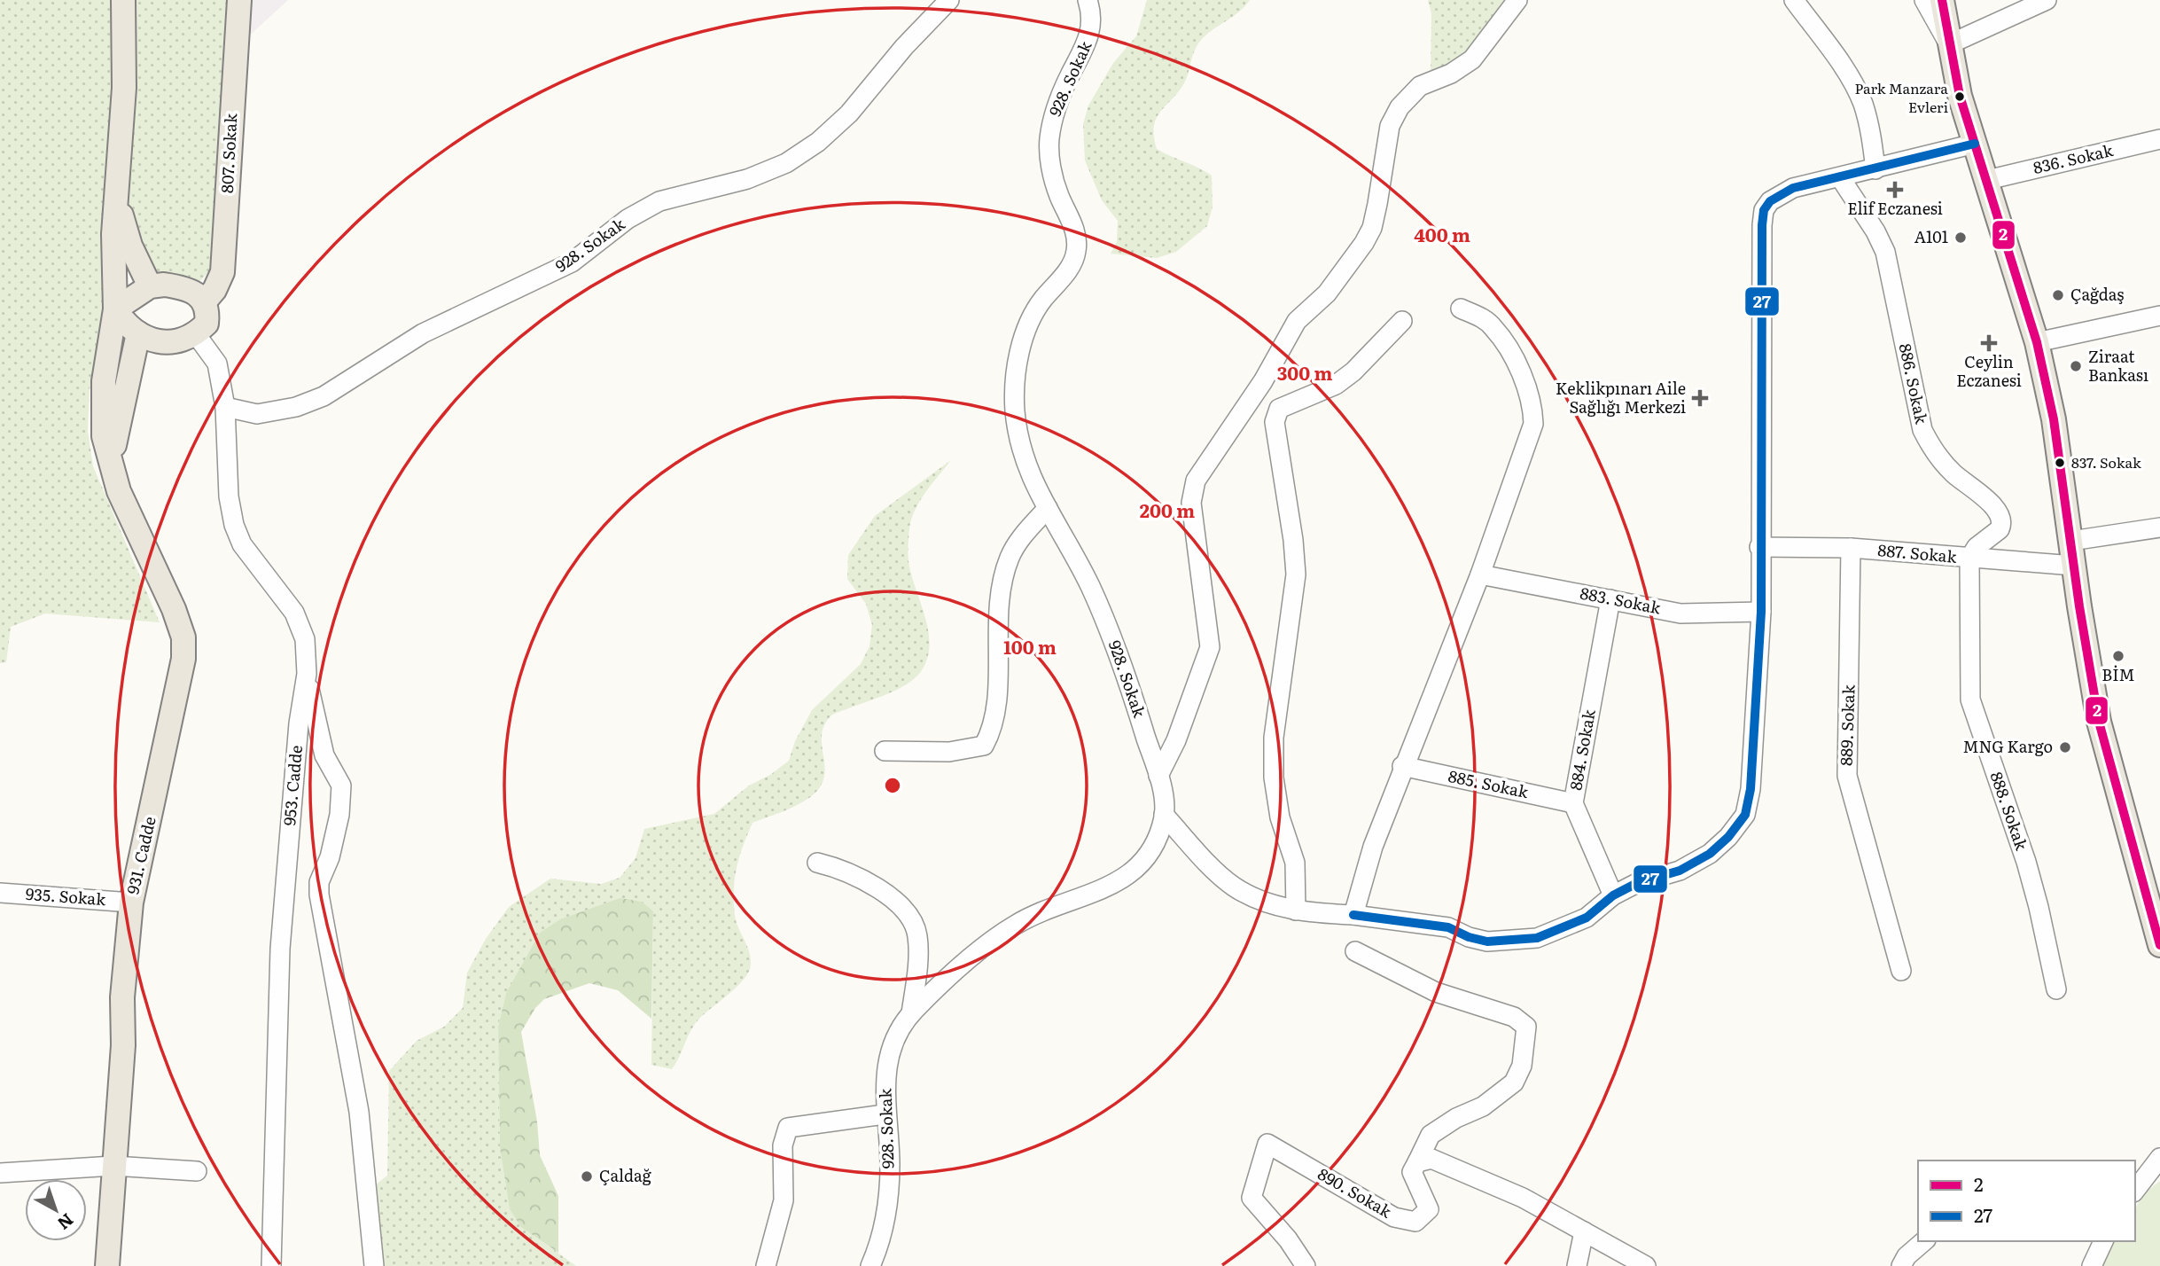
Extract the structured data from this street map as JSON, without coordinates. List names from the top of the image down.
{
  "streets": {
    "main road": ["807. Sokak", "931. Cadde"],
    "street": [
      "928. Sokak",
      "836. Sokak",
      "886. Sokak",
      "887. Sokak",
      "883. Sokak",
      "889. Sokak",
      "884. Sokak",
      "885. Sokak",
      "953. Cadde",
      "888. Sokak",
      "935. Sokak",
      "890. Sokak"
    ]
  },
  "crossings": [
    ["928. Sokak", "953. Cadde"],
    ["807. Sokak", "953. Cadde"],
    ["807. Sokak", "931. Cadde"],
    ["886. Sokak", "887. Sokak"],
    ["886. Sokak", "888. Sokak"],
    ["887. Sokak", "889. Sokak"],
    ["887. Sokak", "888. Sokak"],
    ["883. Sokak", "884. Sokak"],
    ["884. Sokak", "885. Sokak"],
    ["953. Cadde", "931. Cadde"],
    ["931. Cadde", "935. Sokak"]
  ],
  "places": {
    "other": [
      "Park Manzara Evleri",
      "A101",
      "Çağdaş",
      "Ziraat Bankası",
      "837. Sokak",
      "BİM",
      "MNG Kargo",
      "Çaldağ"
    ],
    "health": ["Elif Eczanesi", "Ceylin Eczanesi", "Keklikpınarı Aile Sağlığı Merkezi"]
  },
  "lines": ["transit line 2", "transit line 27"],
  "legend": ["2", "27"],
  "north": "bottom right",
  "rings": [
    "400 m",
    "300 m",
    "200 m",
    "100 m"
  ]
}
